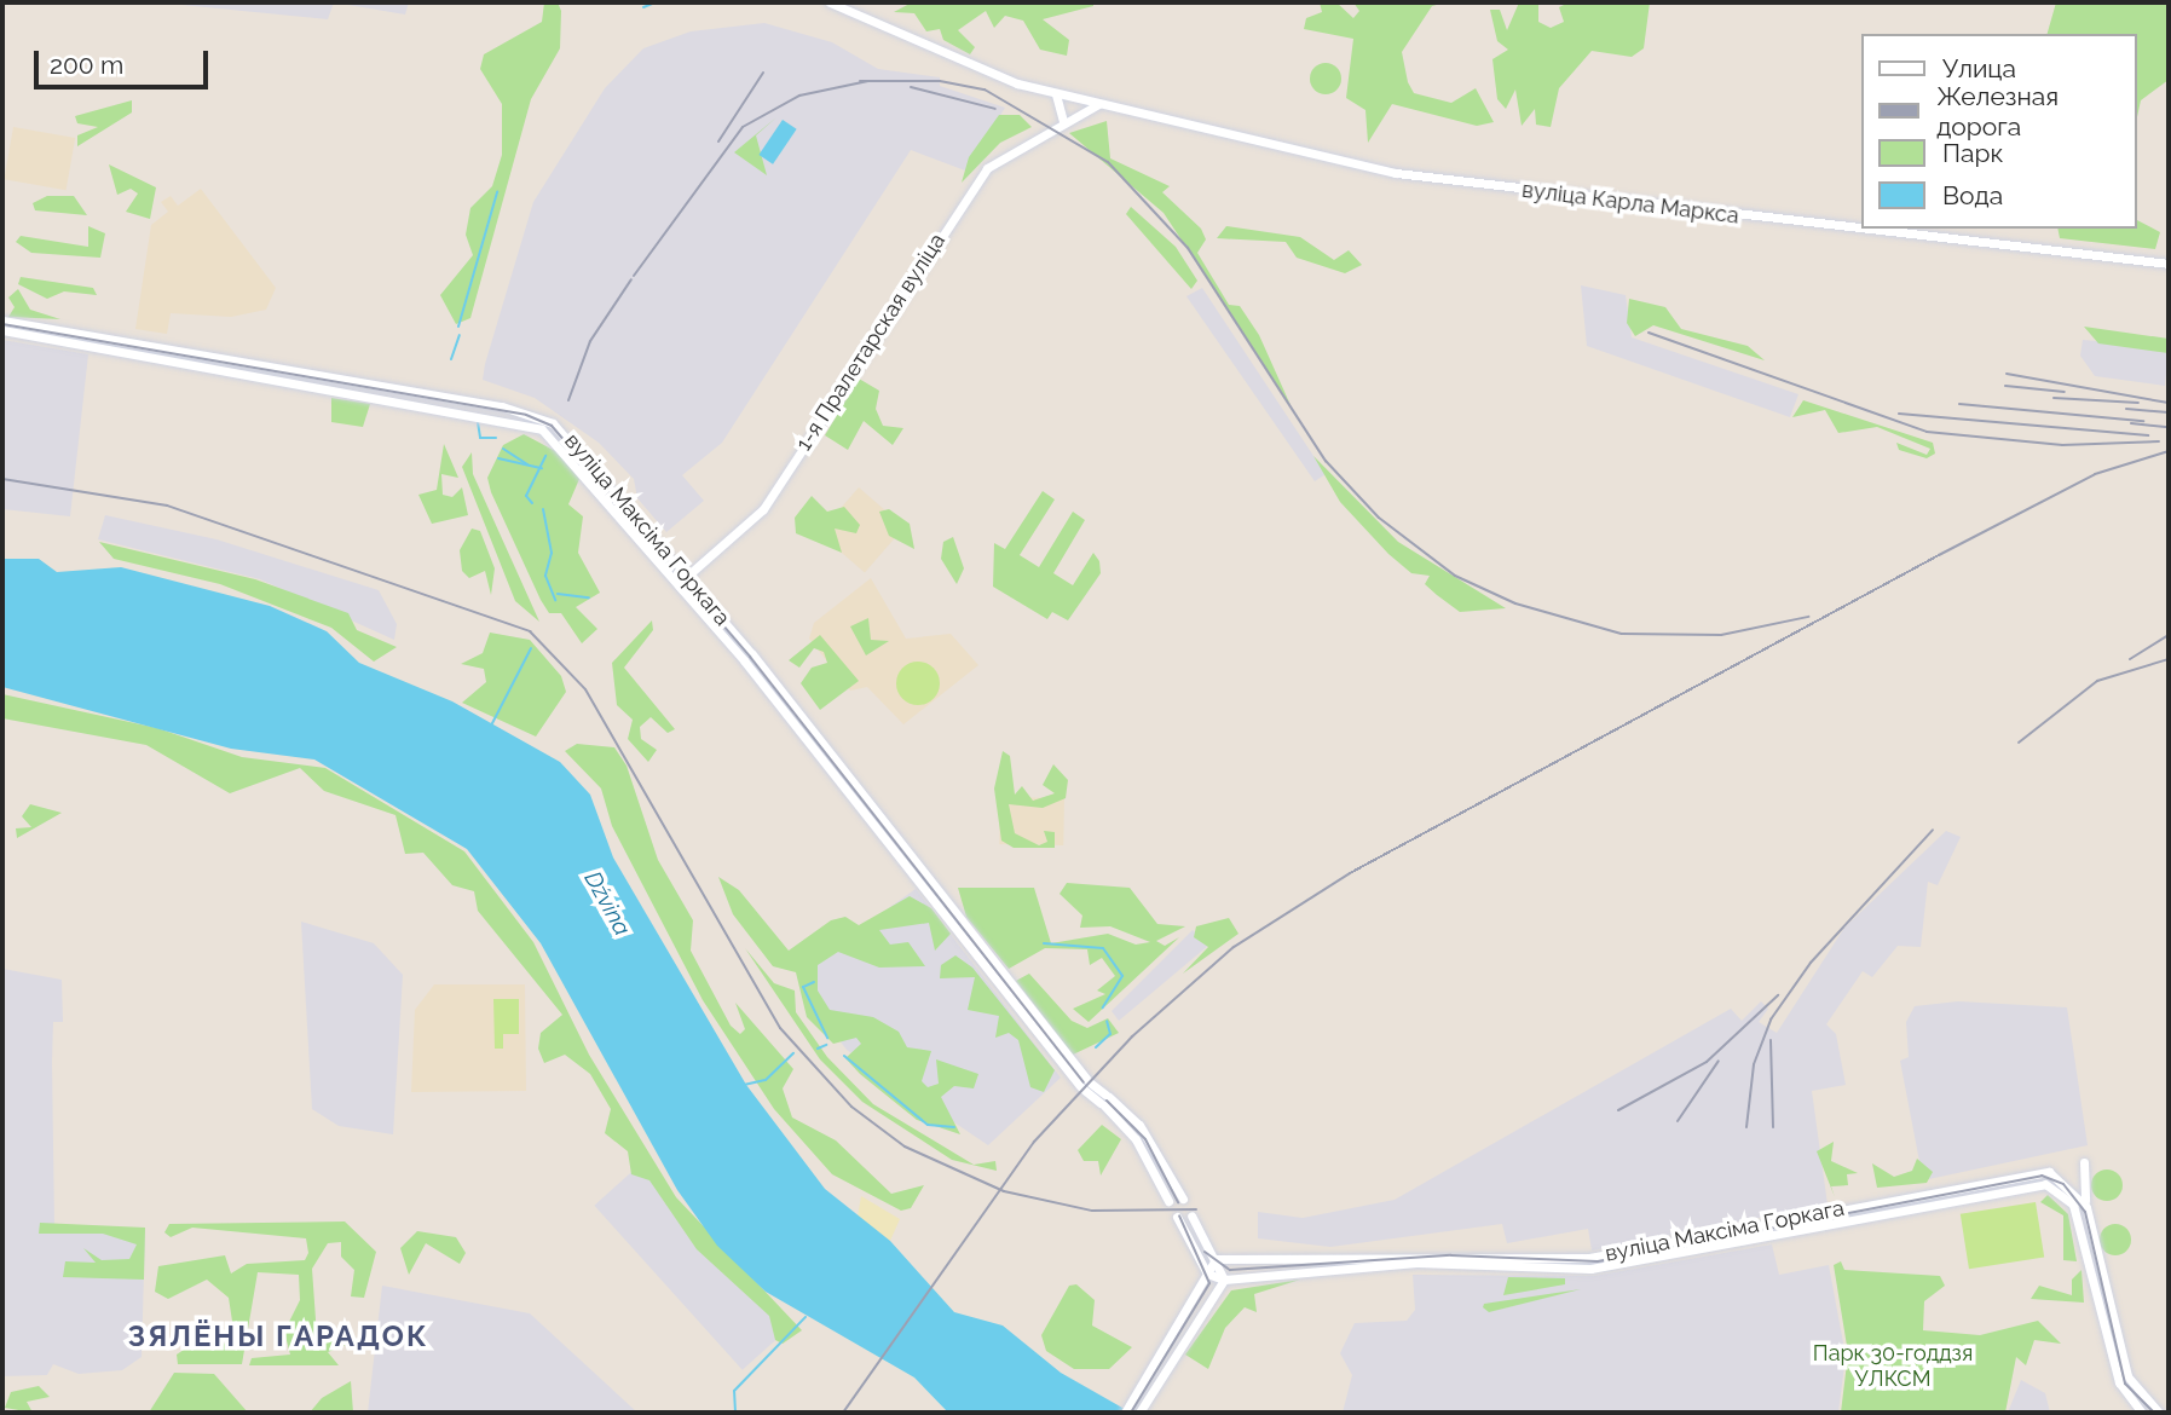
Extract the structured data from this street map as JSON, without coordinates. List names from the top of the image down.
{
  "streets": {
    "main road": ["вуліца Карла Маркса", "1-я Пралетарская вуліца", "вуліца Максіма Горкага"]
  },
  "crossings": [
    ["1-я Пралетарская вуліца", "вуліца Максіма Горкага"]
  ],
  "districts": ["ЗЯЛЁНЫ ГАРАДОК"],
  "water": ["Dźvina"],
  "parks": ["Парк 30-годдзя УЛКСМ"],
  "legend": [
    "Улица",
    "Железная дорога",
    "Парк",
    "Вода"
  ],
  "scale_bar": "200 m"
}
